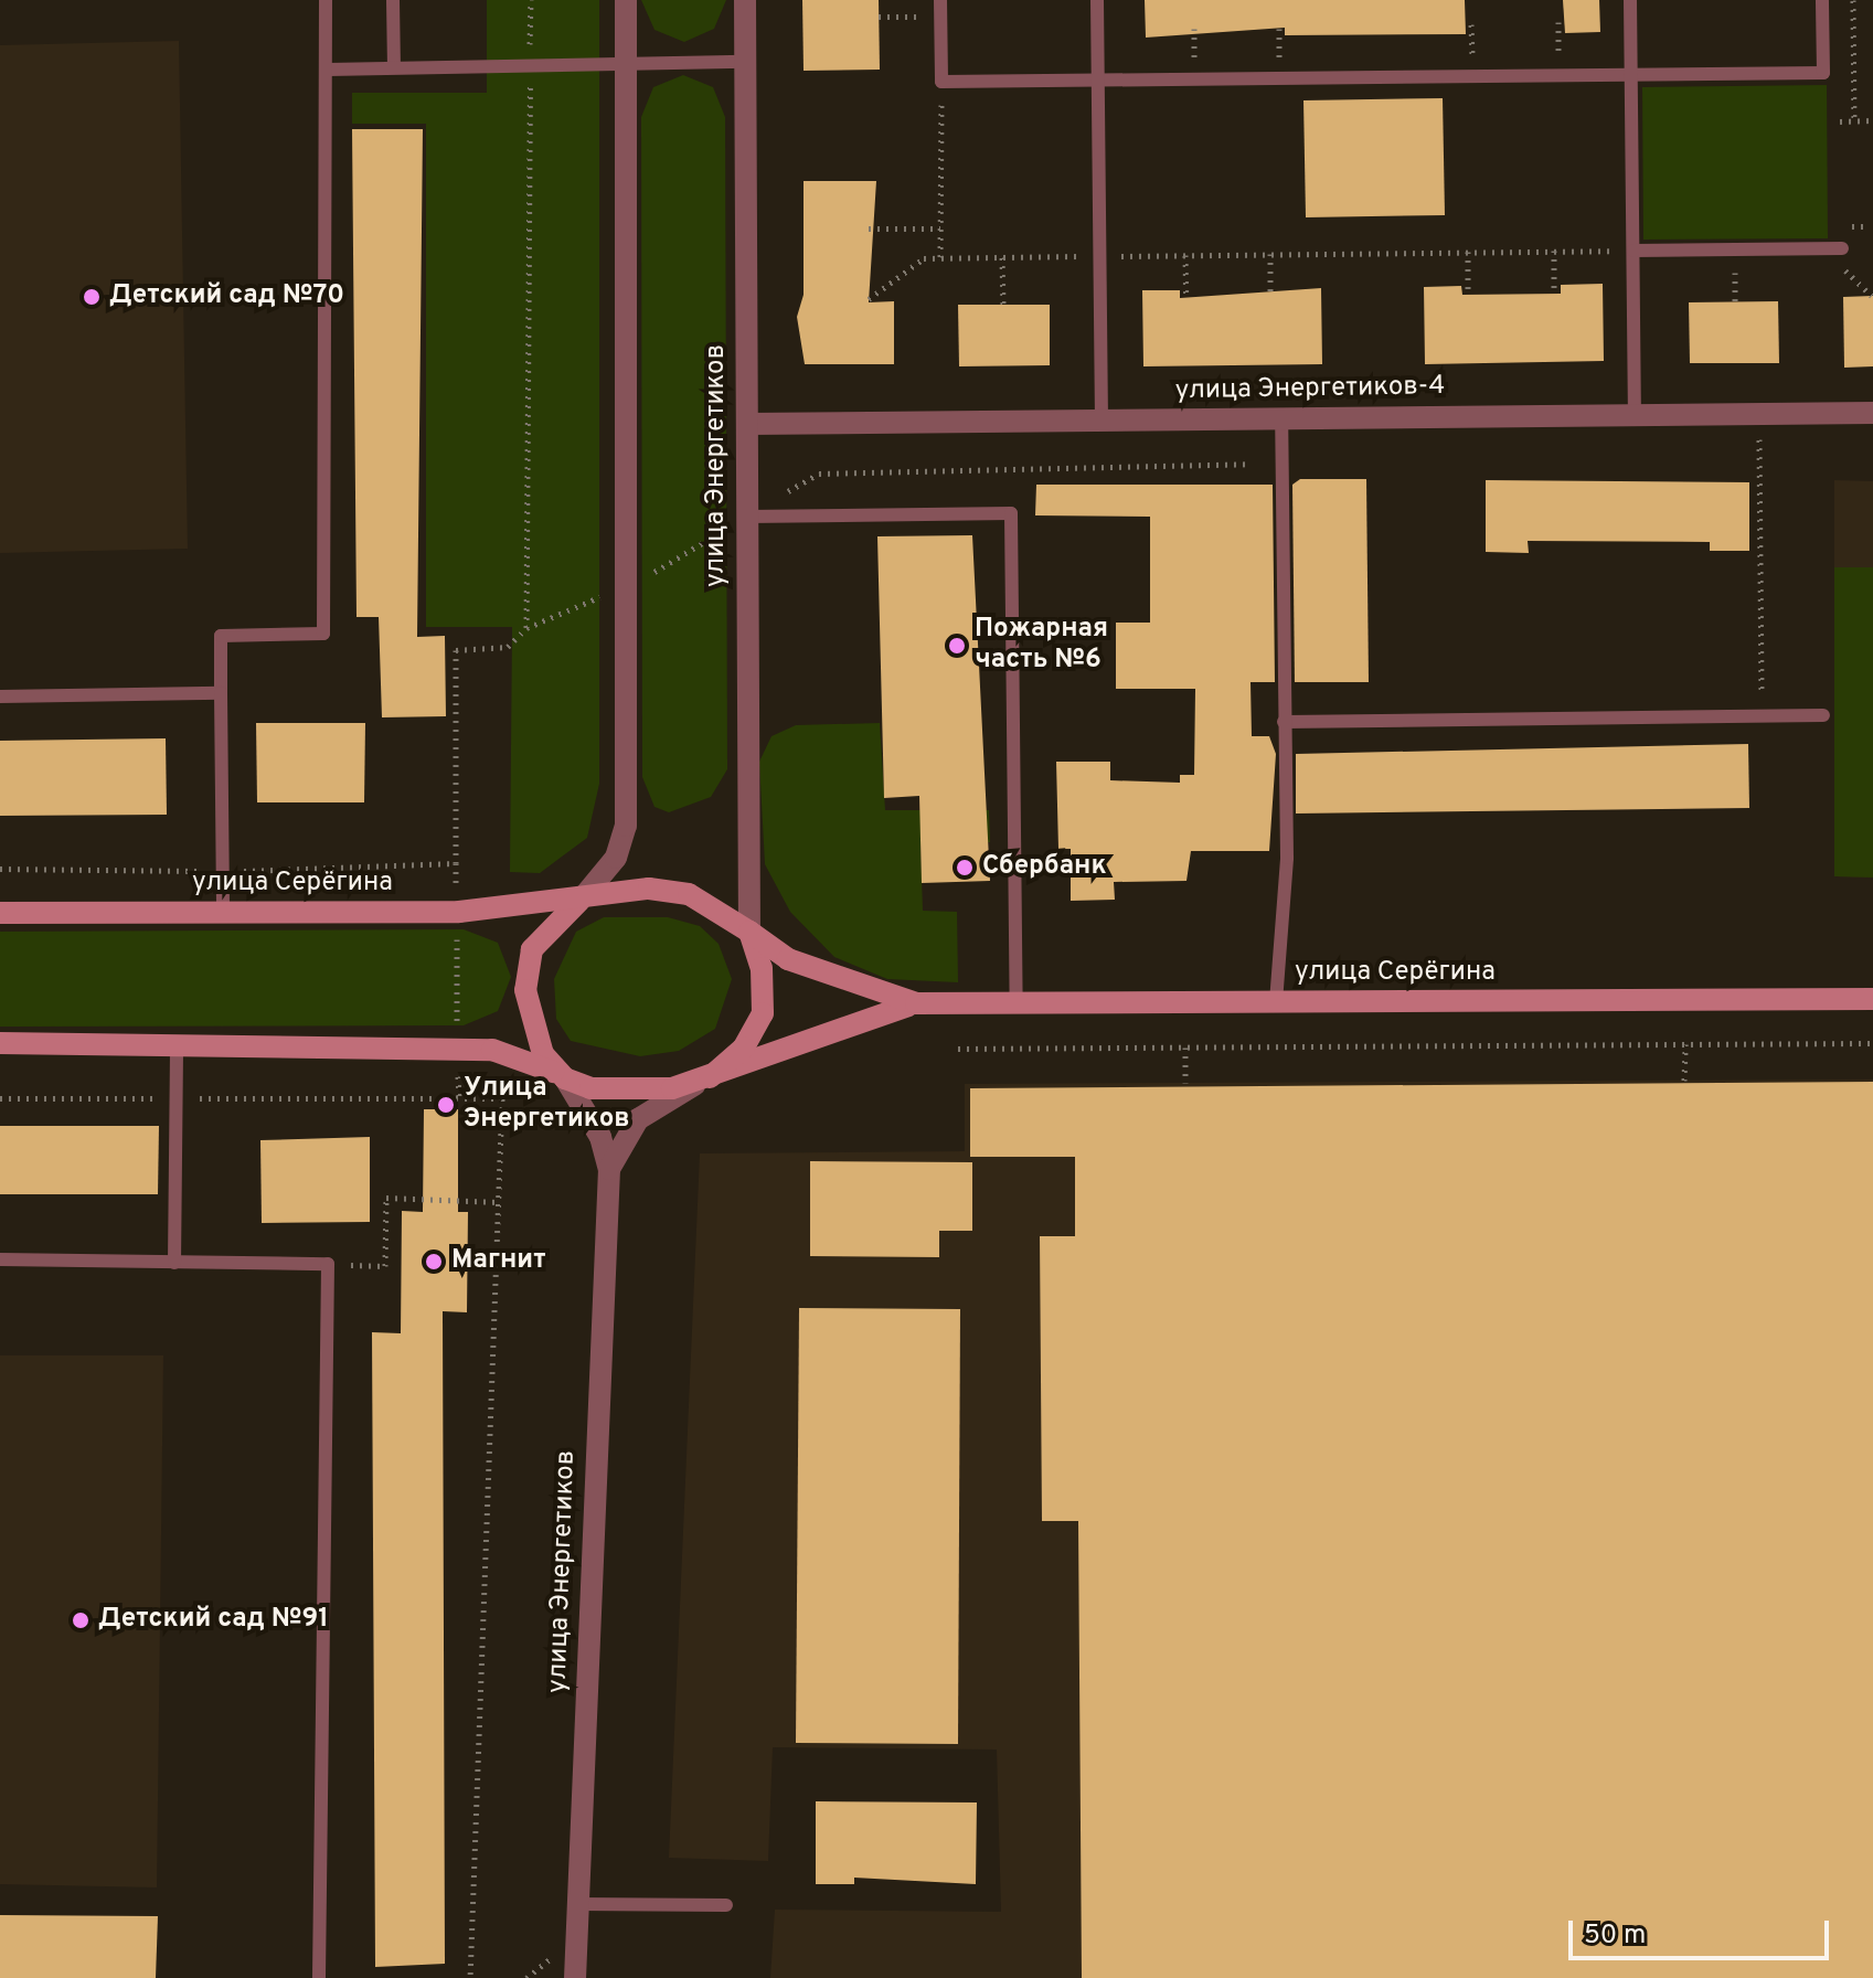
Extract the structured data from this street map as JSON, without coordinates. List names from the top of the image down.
{
  "streets": {
    "main road": ["улица Серёгина"],
    "street": ["улица Энергетиков-4", "улица Энергетиков"]
  },
  "crossings": [
    ["улица Энергетиков-4", "улица Энергетиков"],
    ["улица Энергетиков", "улица Серёгина"]
  ],
  "places": [
    "Детский сад №70",
    "Пожарная часть №6",
    "Сбербанк",
    "Улица Энергетиков",
    "Магнит",
    "Детский сад №91"
  ],
  "scale_bar": "50 m"
}
